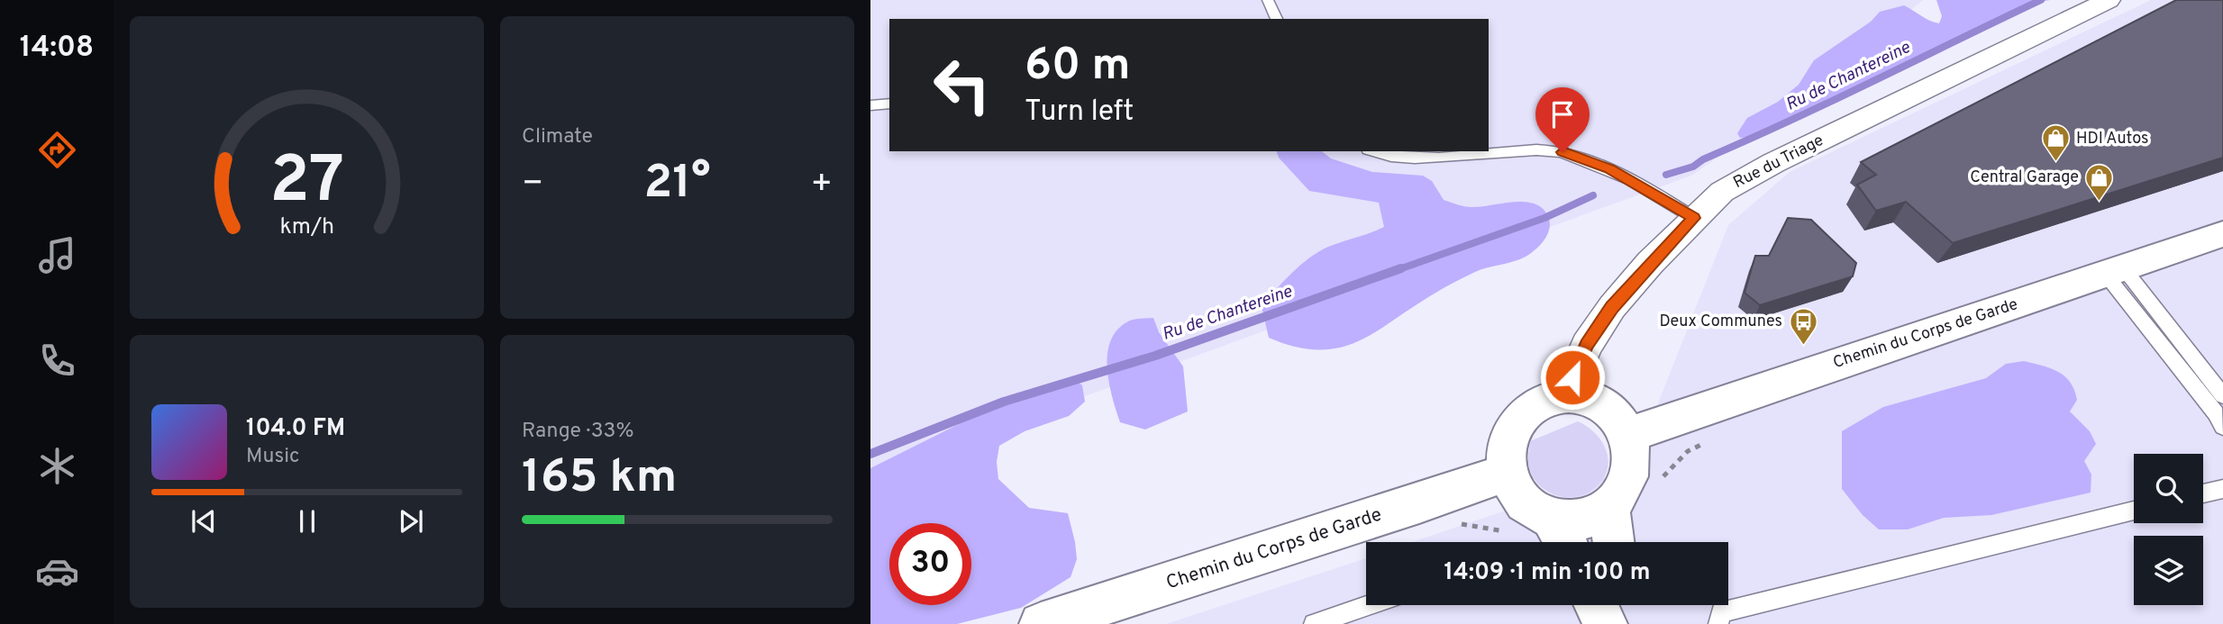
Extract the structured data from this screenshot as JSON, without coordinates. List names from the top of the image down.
{
  "streets": {
    "street": ["Rue du Triage", "Chemin du Corps de Garde"]
  },
  "crossings": [
    ["Rue du Triage", "Chemin du Corps de Garde"]
  ],
  "water": ["Ru de Chantereine"],
  "places": {
    "shop": ["HDI Autos", "Central Garage"],
    "bus stop": ["Deux Communes"]
  },
  "page": {
    "tabs": "14:08",
    "tile": [
      "Climate",
      ["Range · 33%", "165 km"]
    ],
    "turn": ["60 m", "Turn left"],
    "heat": ["−", "21°", "+"],
    "song": ["104.0 FM", "Music"],
    "limit": "30",
    "trip": "14:09 · 1 min · 100 m",
    "gauge": ["27", "km/h"]
  }
}
